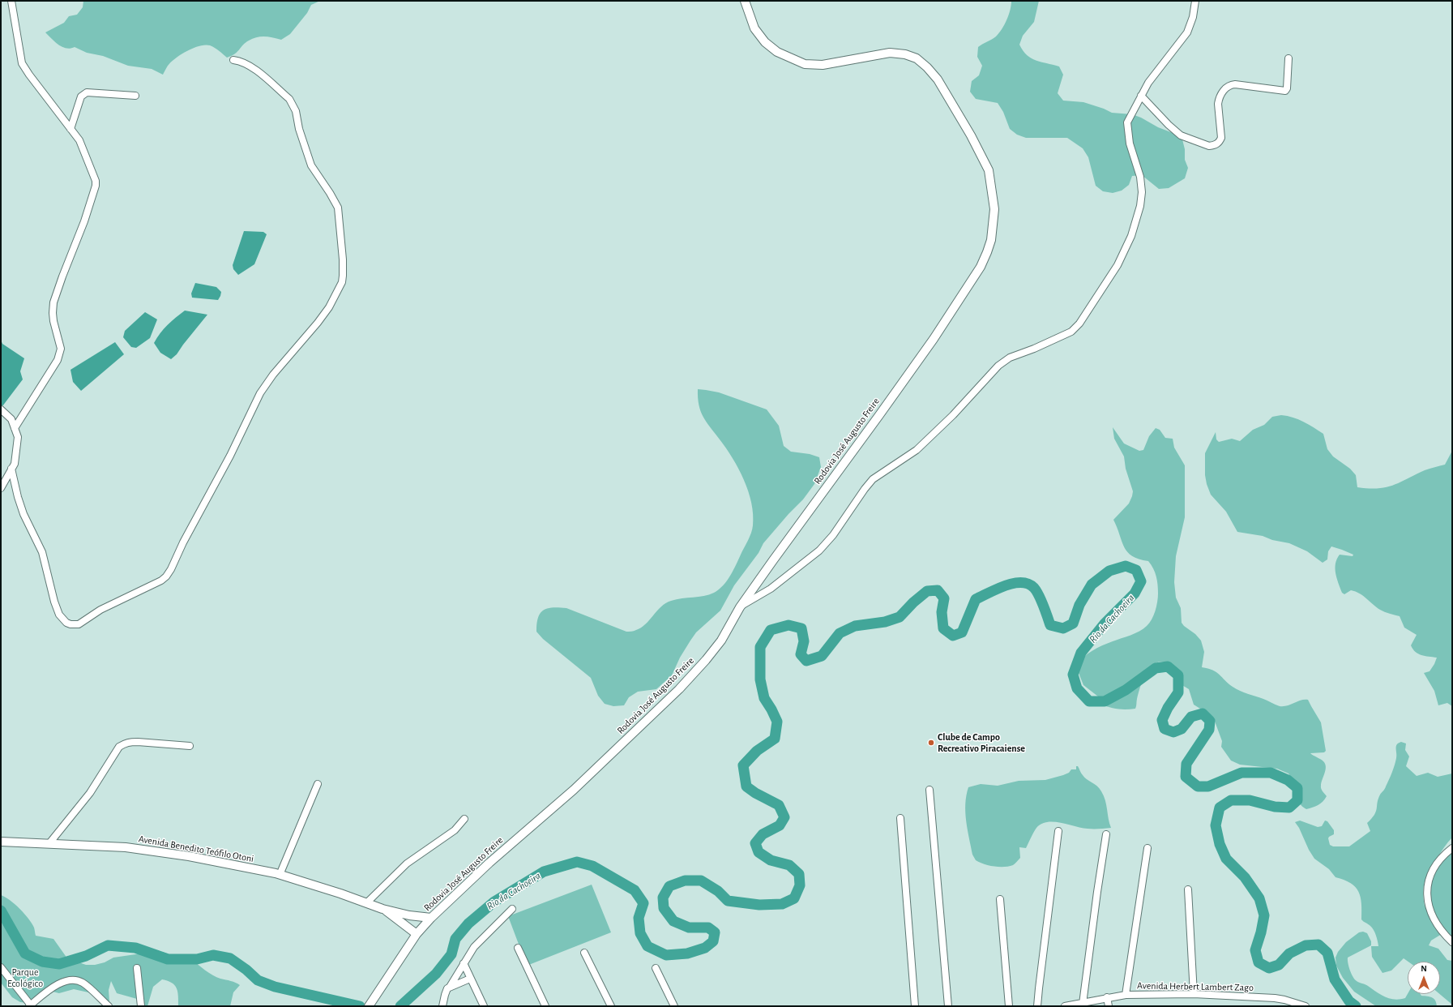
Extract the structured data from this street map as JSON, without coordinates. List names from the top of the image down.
{
  "streets": {
    "main road": ["Rodovia José Augusto Freire", "Avenida Benedito Teófilo Otoni"],
    "street": ["Avenida Herbert Lambert Zago"]
  },
  "crossings": [
    ["Rodovia José Augusto Freire", "Avenida Benedito Teófilo Otoni"]
  ],
  "water": ["Rio da Cachoeira"],
  "parks": ["Parque Ecológico"],
  "places": ["Clube de Campo Recreativo Piracaiense"],
  "north": "top"
}
